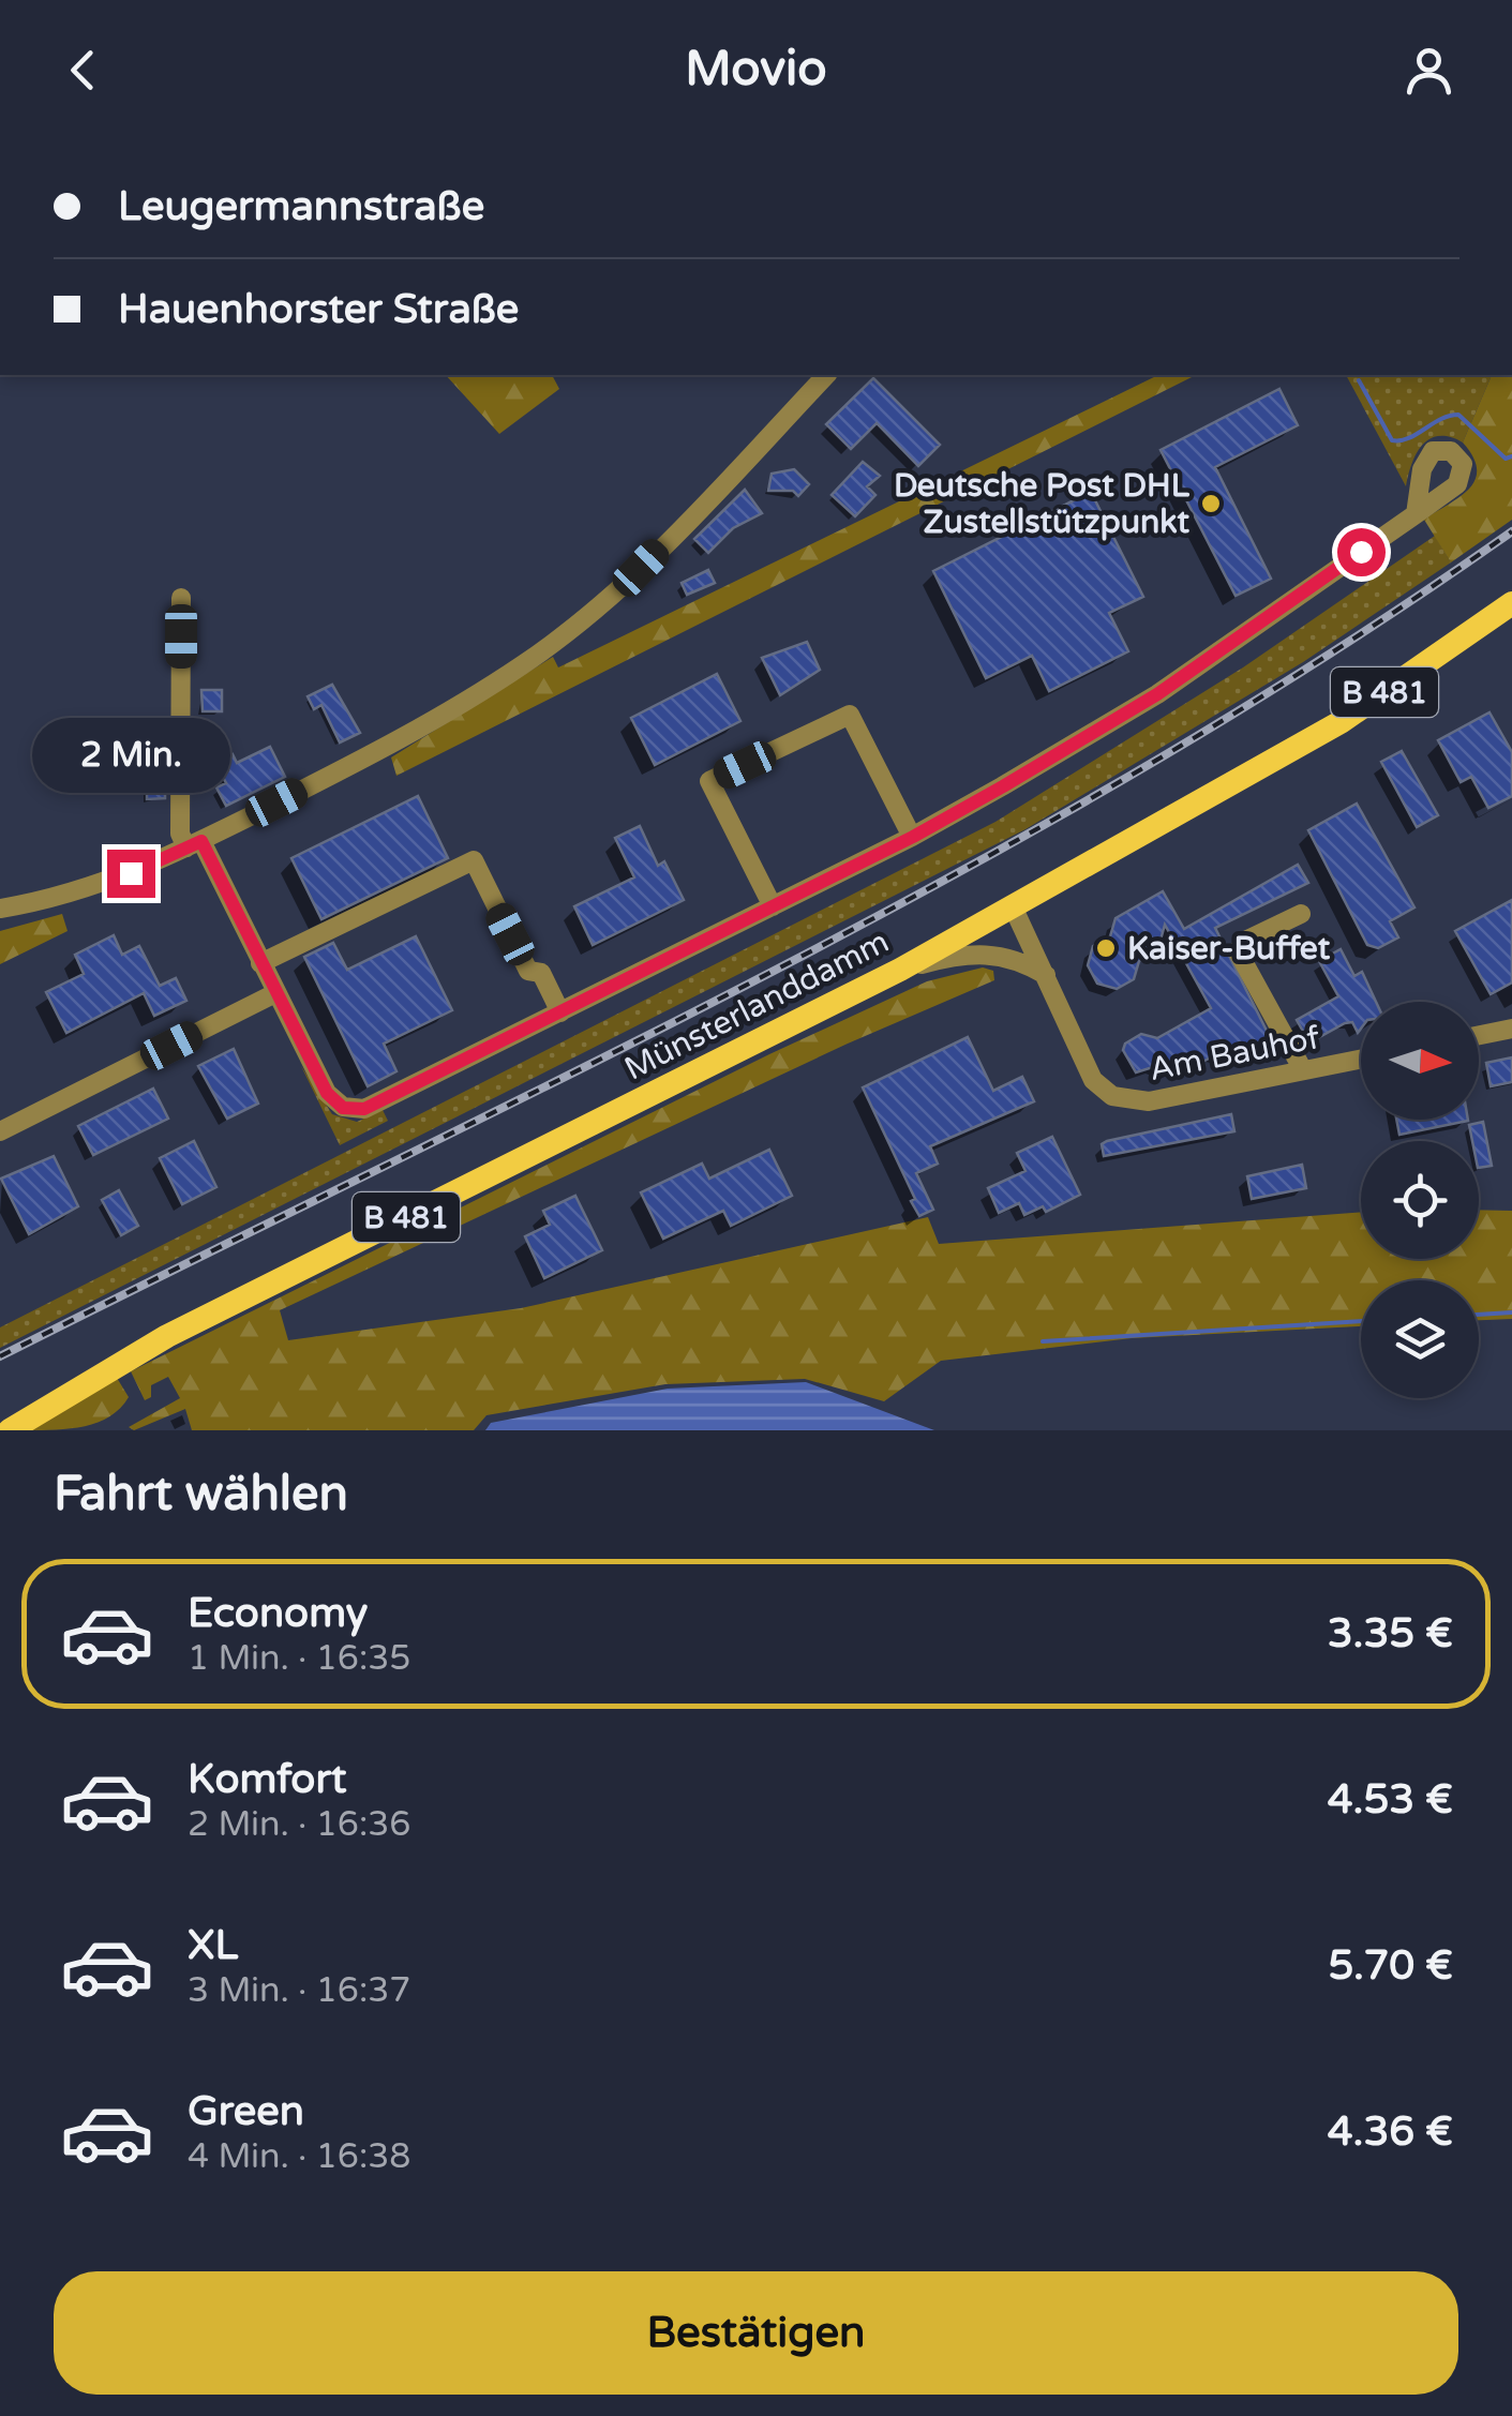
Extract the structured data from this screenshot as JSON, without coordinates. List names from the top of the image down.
{
  "streets": {
    "main road": ["B 481", "Münsterlanddamm"],
    "street": ["Am Bauhof"]
  },
  "crossings": [
    ["Münsterlanddamm", "Am Bauhof"]
  ],
  "places": ["Deutsche Post DHL Zustellstützpunkt", "Kaiser-Buffet"],
  "north": "right",
  "page": {
    "header": "Movio",
    "banner": ["Leugermannstraße", "Hauenhorster Straße"],
    "bubble": "2 Min.",
    "heading": "Fahrt wählen",
    "list": [
      {
        "name": "Economy",
        "note": "1 Min. · 16:35",
        "value": "3.35 €"
      },
      {
        "name": "Komfort",
        "note": "2 Min. · 16:36",
        "value": "4.53 €"
      },
      {
        "name": "XL",
        "note": "3 Min. · 16:37",
        "value": "5.70 €"
      },
      {
        "name": "Green",
        "note": "4 Min. · 16:38",
        "value": "4.36 €"
      }
    ],
    "buttons": "Bestätigen"
  }
}
